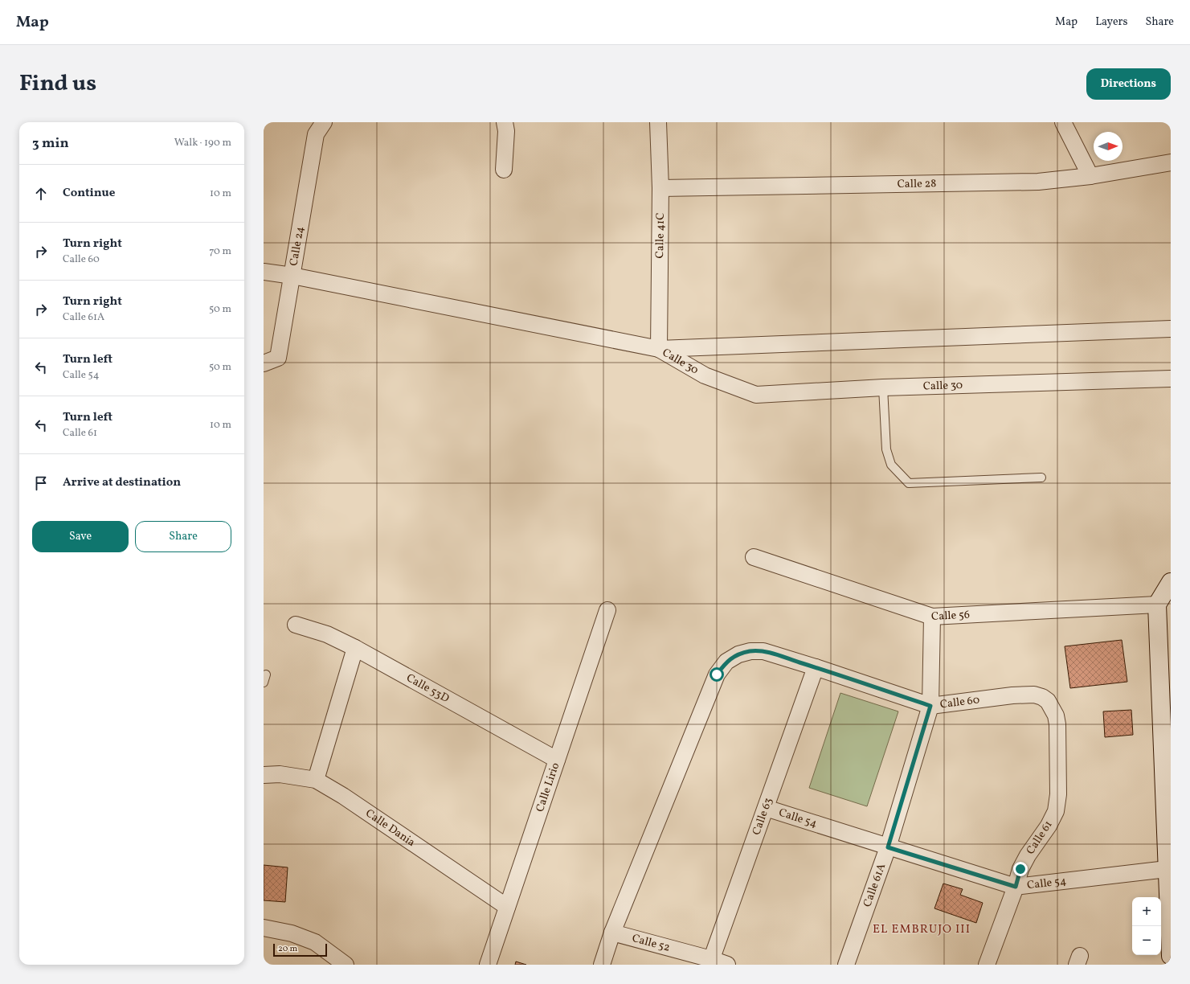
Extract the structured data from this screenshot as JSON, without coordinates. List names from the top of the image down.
{
  "streets": {
    "street": [
      "Calle 28",
      "Calle 41C",
      "Calle 24",
      "Calle 30",
      "Calle 56",
      "Calle 53D",
      "Calle 60",
      "Calle Lirio",
      "Calle 63",
      "Calle 54",
      "Calle Dania",
      "Calle 61",
      "Calle 61A",
      "Calle 52"
    ]
  },
  "crossings": [
    ["Calle 28", "Calle 41C"],
    ["Calle 41C", "Calle 30"],
    ["Calle 56", "Calle 61A"],
    ["Calle 53D", "Calle Lirio"],
    ["Calle 60", "Calle 63"],
    ["Calle 60", "Calle 61"],
    ["Calle 60", "Calle 61A"],
    ["Calle 60", "Calle 52"],
    ["Calle Lirio", "Calle Dania"],
    ["Calle 63", "Calle 54"],
    ["Calle 63", "Calle 52"],
    ["Calle 54", "Calle 61"],
    ["Calle 54", "Calle 61A"]
  ],
  "districts": ["EL EMBRUJO III"],
  "scale_bar": "20 m",
  "north": "right",
  "page": {
    "header": "Map",
    "nav": ["Map", "Layers", "Share"],
    "title": "Find us",
    "buttons": [
      "Directions",
      ["Save", "Share"]
    ],
    "heading": ["3 min", "Walk · 190 m"],
    "list": [
      ["Continue", "10 m"],
      ["Turn right", "Calle 60", "70 m"],
      ["Turn right", "Calle 61A", "50 m"],
      ["Turn left", "Calle 54", "50 m"],
      ["Turn left", "Calle 61", "10 m"],
      "Arrive at destination"
    ],
    "map_buttons": ["+", "−"],
    "scale": "20 m"
  }
}
